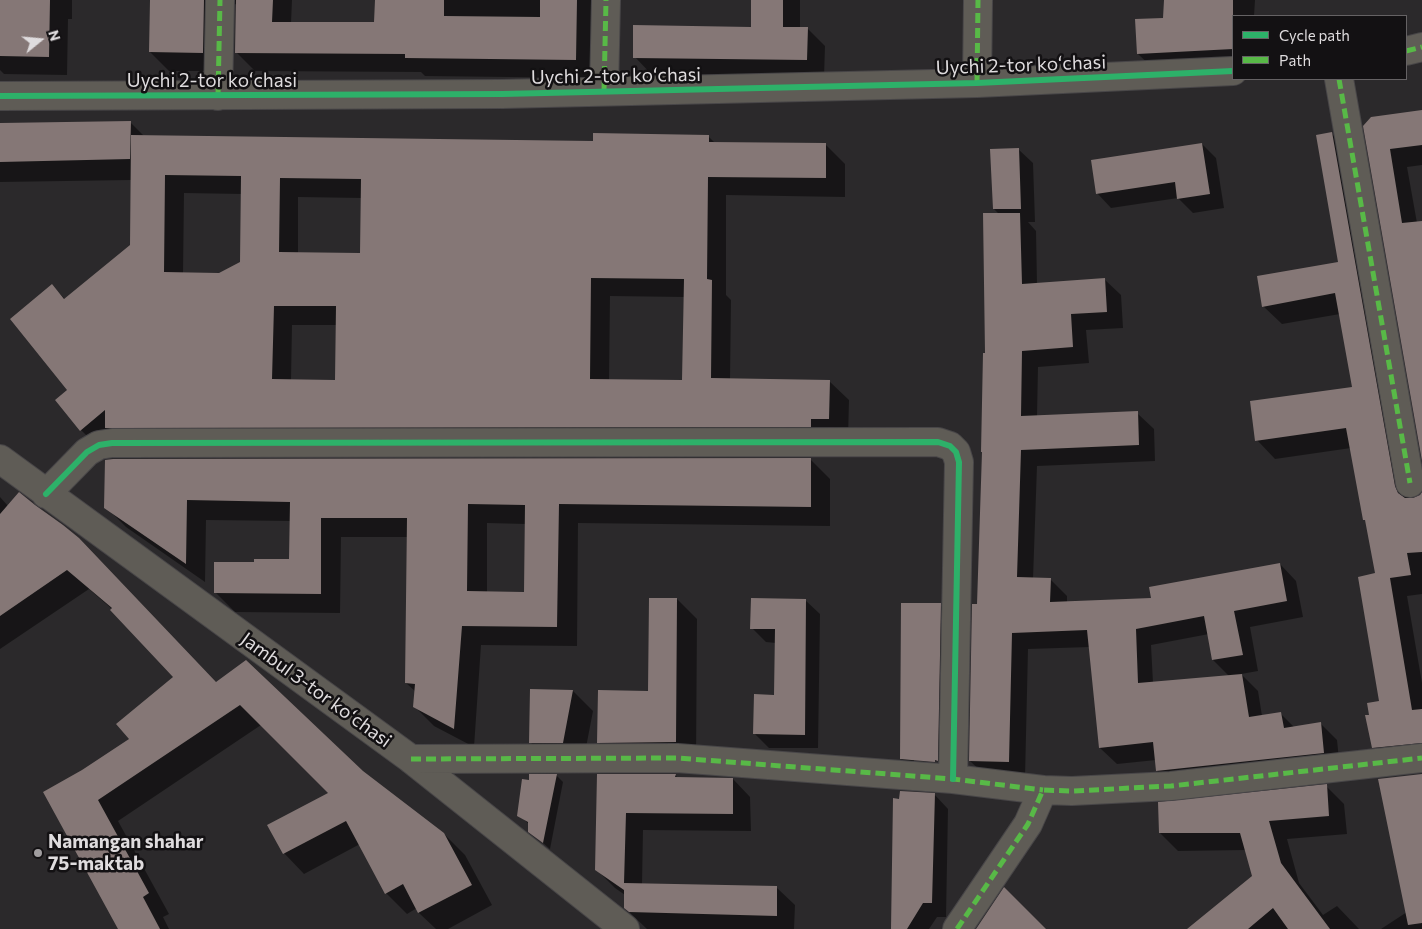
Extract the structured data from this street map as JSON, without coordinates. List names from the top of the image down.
{
  "streets": {
    "street": ["Uychi 2-tor koʻchasi", "Jambul 3-tor koʻchasi"]
  },
  "places": ["Namangan shahar 75-maktab"],
  "legend": ["Cycle path", "Path"],
  "north": "right"
}
